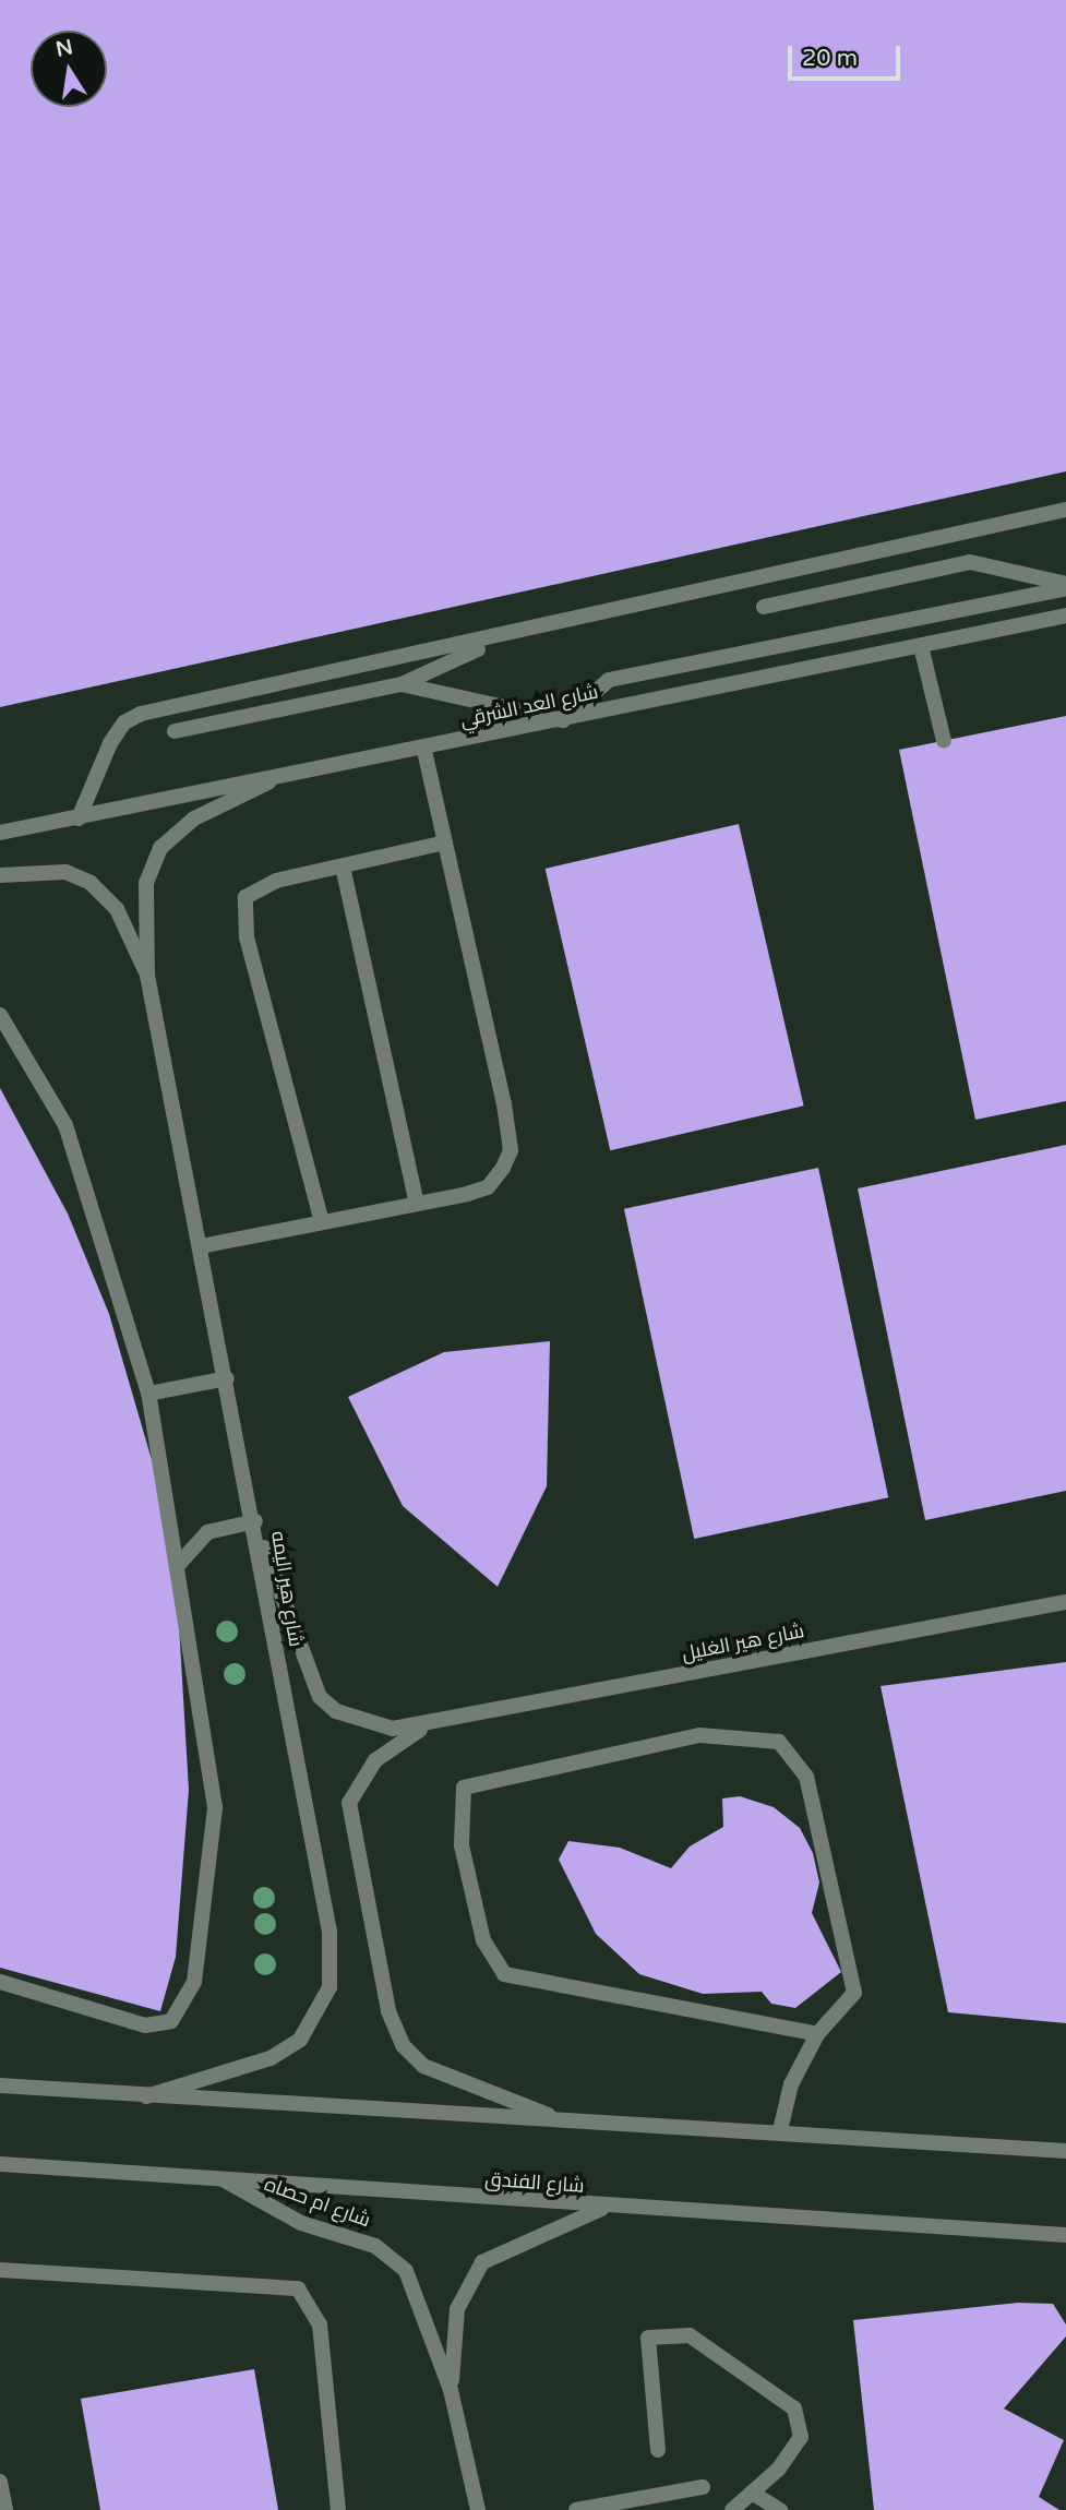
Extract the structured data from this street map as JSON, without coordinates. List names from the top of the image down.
{
  "streets": {
    "street": [
      "شارع العد الشرقي",
      "شارع هير اليمه",
      "شارع هير الغليل",
      "شارع الفندق",
      "شارع ام حصاه"
    ]
  },
  "crossings": [
    ["شارع العد الشرقي", "شارع هير اليمه"],
    ["شارع هير اليمه", "شارع هير الغليل"],
    ["شارع الفندق", "شارع ام حصاه"]
  ],
  "scale_bar": "20 m",
  "north": "top"
}
